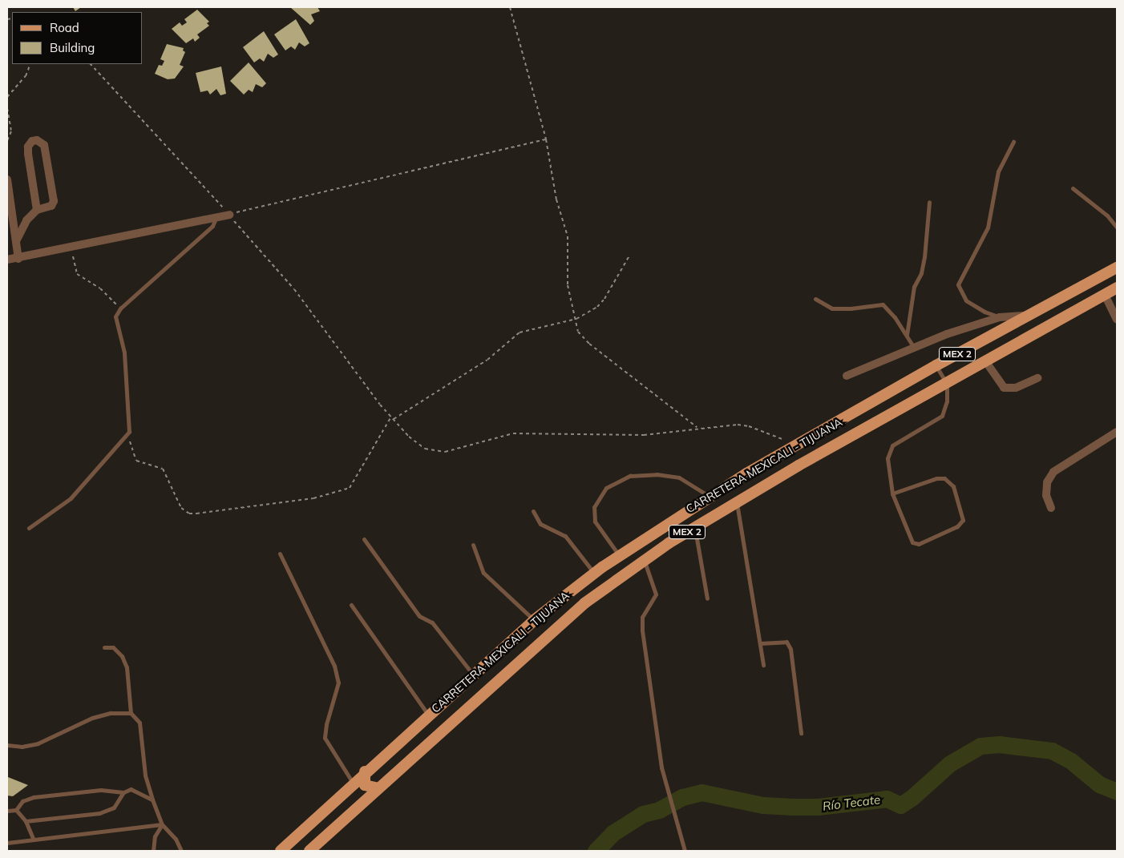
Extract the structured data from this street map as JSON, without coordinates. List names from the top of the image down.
{
  "streets": {
    "main road": ["MEX 2", "CARRETERA MEXICALI - TIJUANA"]
  },
  "water": ["Río Tecate"],
  "legend": ["Road", "Building"]
}
